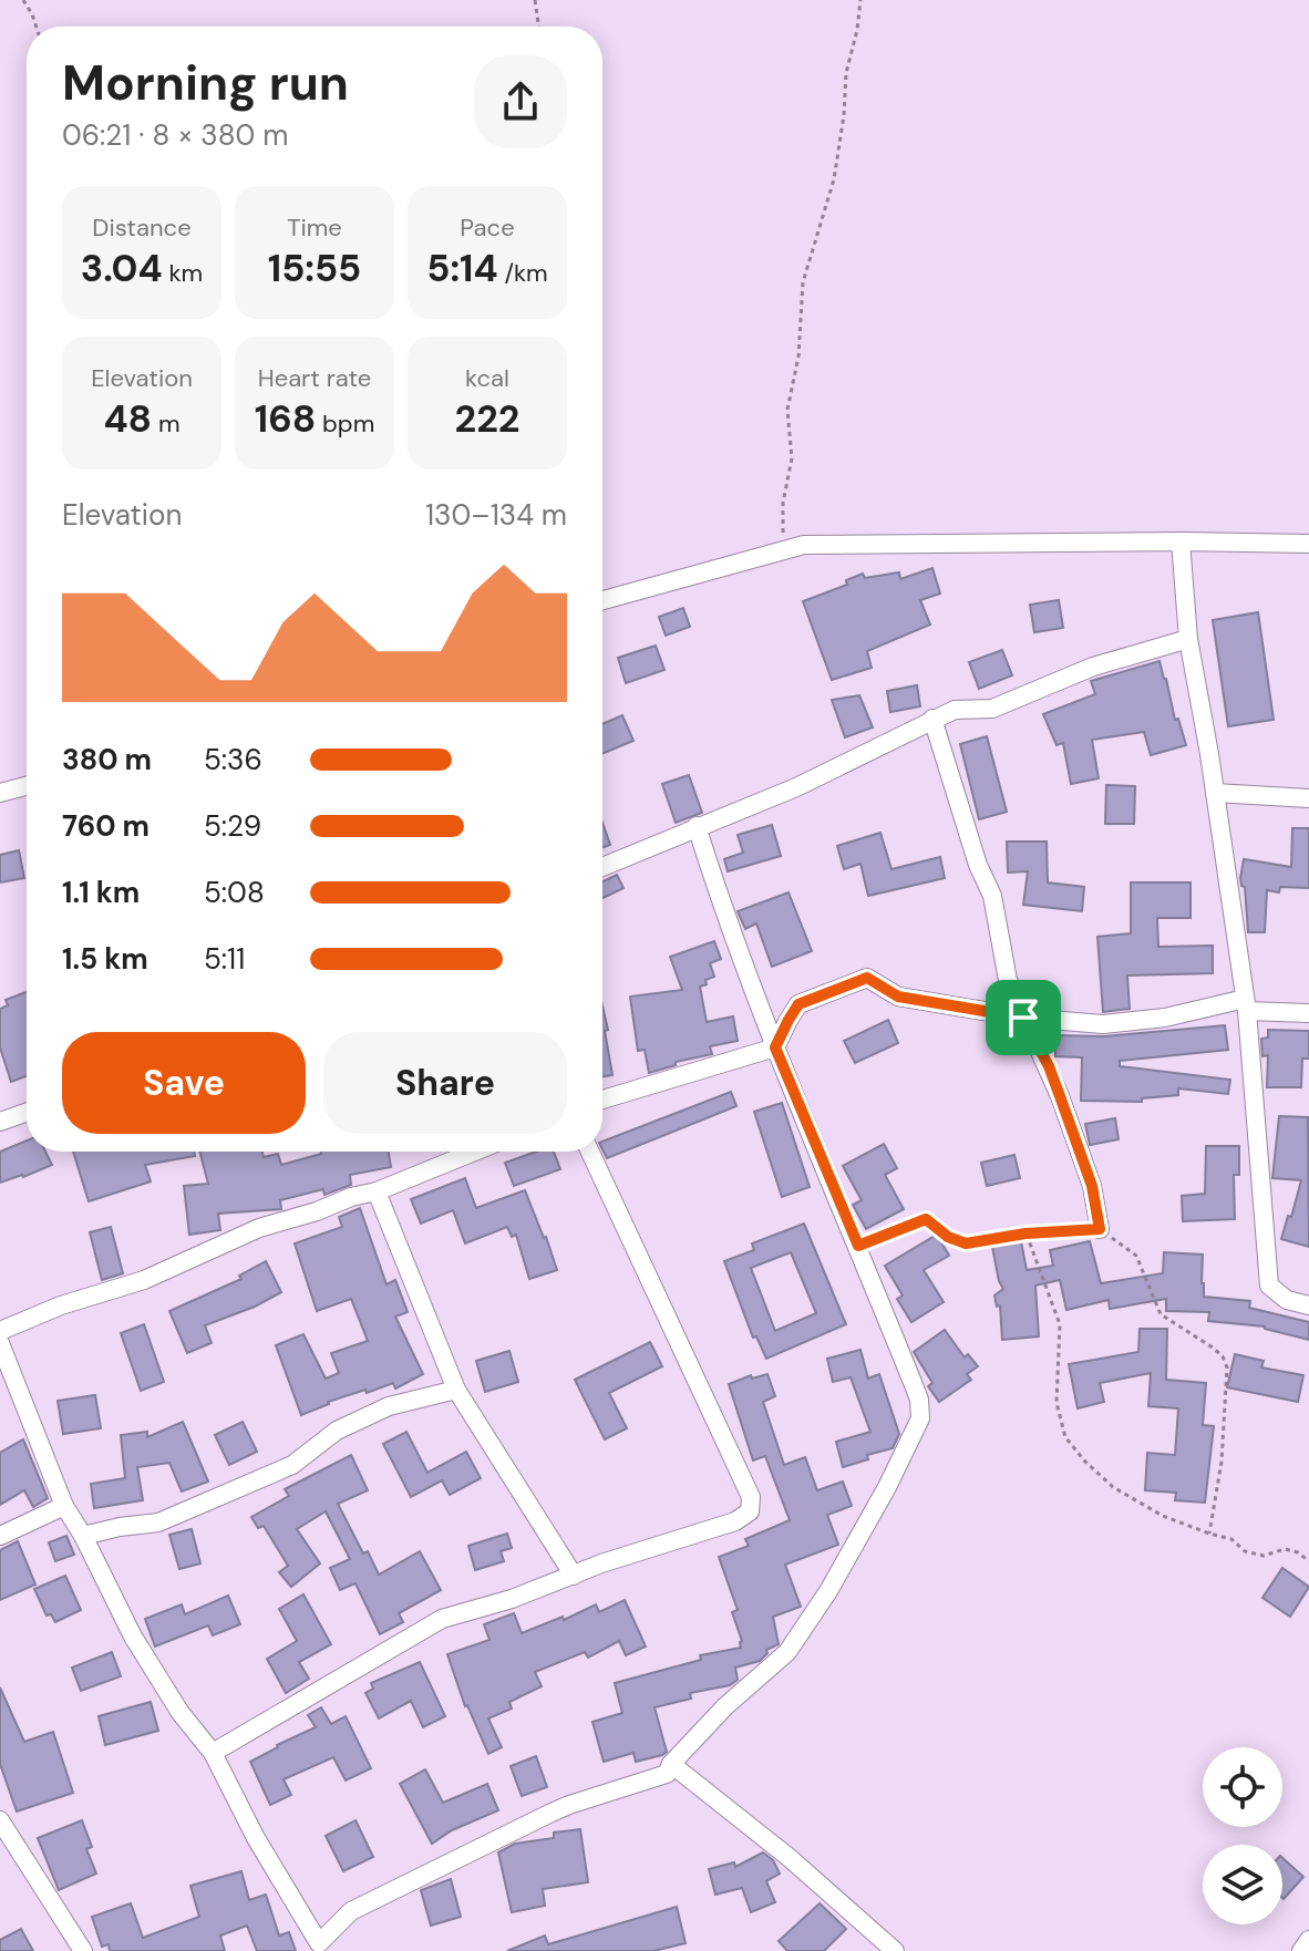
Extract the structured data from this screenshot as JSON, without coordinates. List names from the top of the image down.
{
  "page": {
    "heading": ["Morning run", "06:21 · 8 × 380 m"],
    "stats": [
      ["Distance", "3.04 km"],
      ["Time", "15:55"],
      ["Pace", "5:14 /km"],
      ["Elevation", "48 m"],
      ["Heart rate", "168 bpm"],
      ["kcal", "222"]
    ],
    "chart": ["Elevation", "130–134 m"],
    "list": [
      {
        "name": "380 m",
        "note": "5:36"
      },
      {
        "name": "760 m",
        "note": "5:29"
      },
      {
        "name": "1.1 km",
        "note": "5:08"
      },
      {
        "name": "1.5 km",
        "note": "5:11"
      }
    ],
    "buttons": ["Save", "Share"]
  }
}
